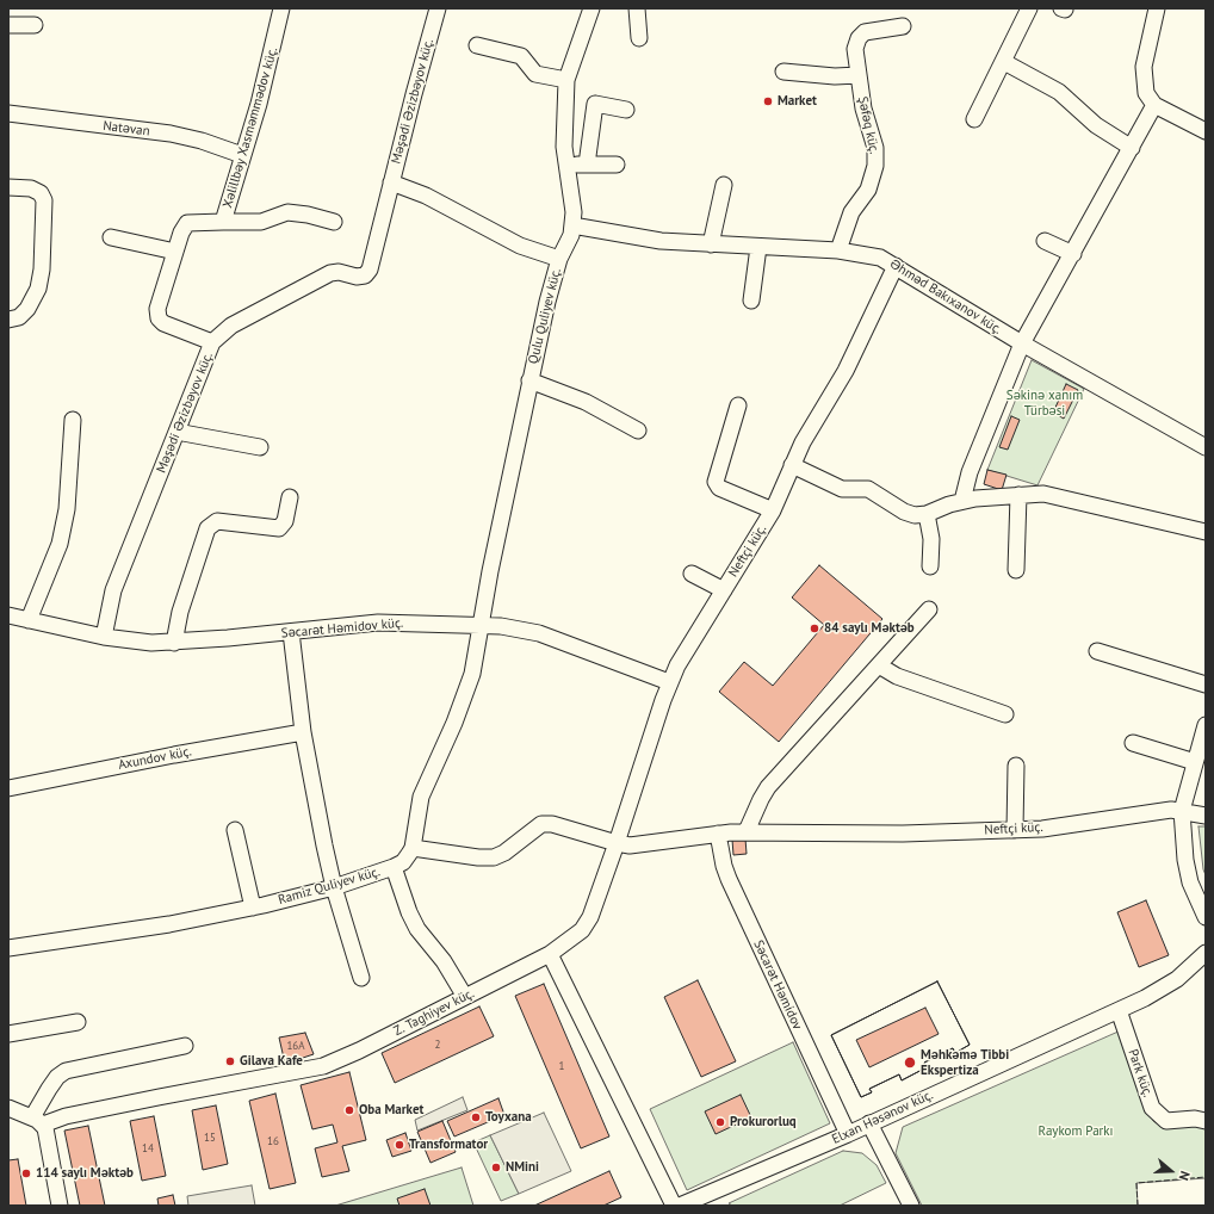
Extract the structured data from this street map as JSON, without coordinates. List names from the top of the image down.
{
  "streets": {
    "street": [
      "Məşədi Əzizbəyov küç.",
      "Şəfəq küç.",
      "Xəlillbəy Xasməmmədov küç.",
      "Natəvan",
      "Əhməd Bakıxanov küç.",
      "Qulu Quliyev küç.",
      "Neftçi küç.",
      "Səcarət Həmidov küç.",
      "Axundov küç.",
      "Ramiz Quliyev küç.",
      "Səcarət Həmidov",
      "Z. Taghiyev küç.",
      "Park küç.",
      "Elxan Həsənov küç."
    ]
  },
  "crossings": [
    ["Məşədi Əzizbəyov küç.", "Xəlillbəy Xasməmmədov küç."],
    ["Məşədi Əzizbəyov küç.", "Səcarət Həmidov küç."],
    ["Şəfəq küç.", "Əhməd Bakıxanov küç."],
    ["Xəlillbəy Xasməmmədov küç.", "Natəvan"],
    ["Əhməd Bakıxanov küç.", "Qulu Quliyev küç."],
    ["Əhməd Bakıxanov küç.", "Neftçi küç."],
    ["Qulu Quliyev küç.", "Səcarət Həmidov küç."],
    ["Neftçi küç.", "Səcarət Həmidov küç."],
    ["Neftçi küç.", "Səcarət Həmidov"],
    ["Neftçi küç.", "Z. Taghiyev küç."],
    ["Səcarət Həmidov", "Elxan Həsənov küç."],
    ["Park küç.", "Elxan Həsənov küç."]
  ],
  "parks": ["Səkinə xanım Türbəsi", "Raykom Parkı"],
  "places": [
    "Market",
    "84 saylı Məktəb",
    "Gilava Kafe",
    "Məhkəmə Tibbi Ekspertiza",
    "Oba Market",
    "Toyxana",
    "Prokurorluq",
    "Transformator",
    "NMini",
    "114 saylı Məktəb"
  ],
  "house_numbers": [
    "2",
    "16A",
    "1",
    "15",
    "16",
    "14"
  ],
  "north": "right"
}
